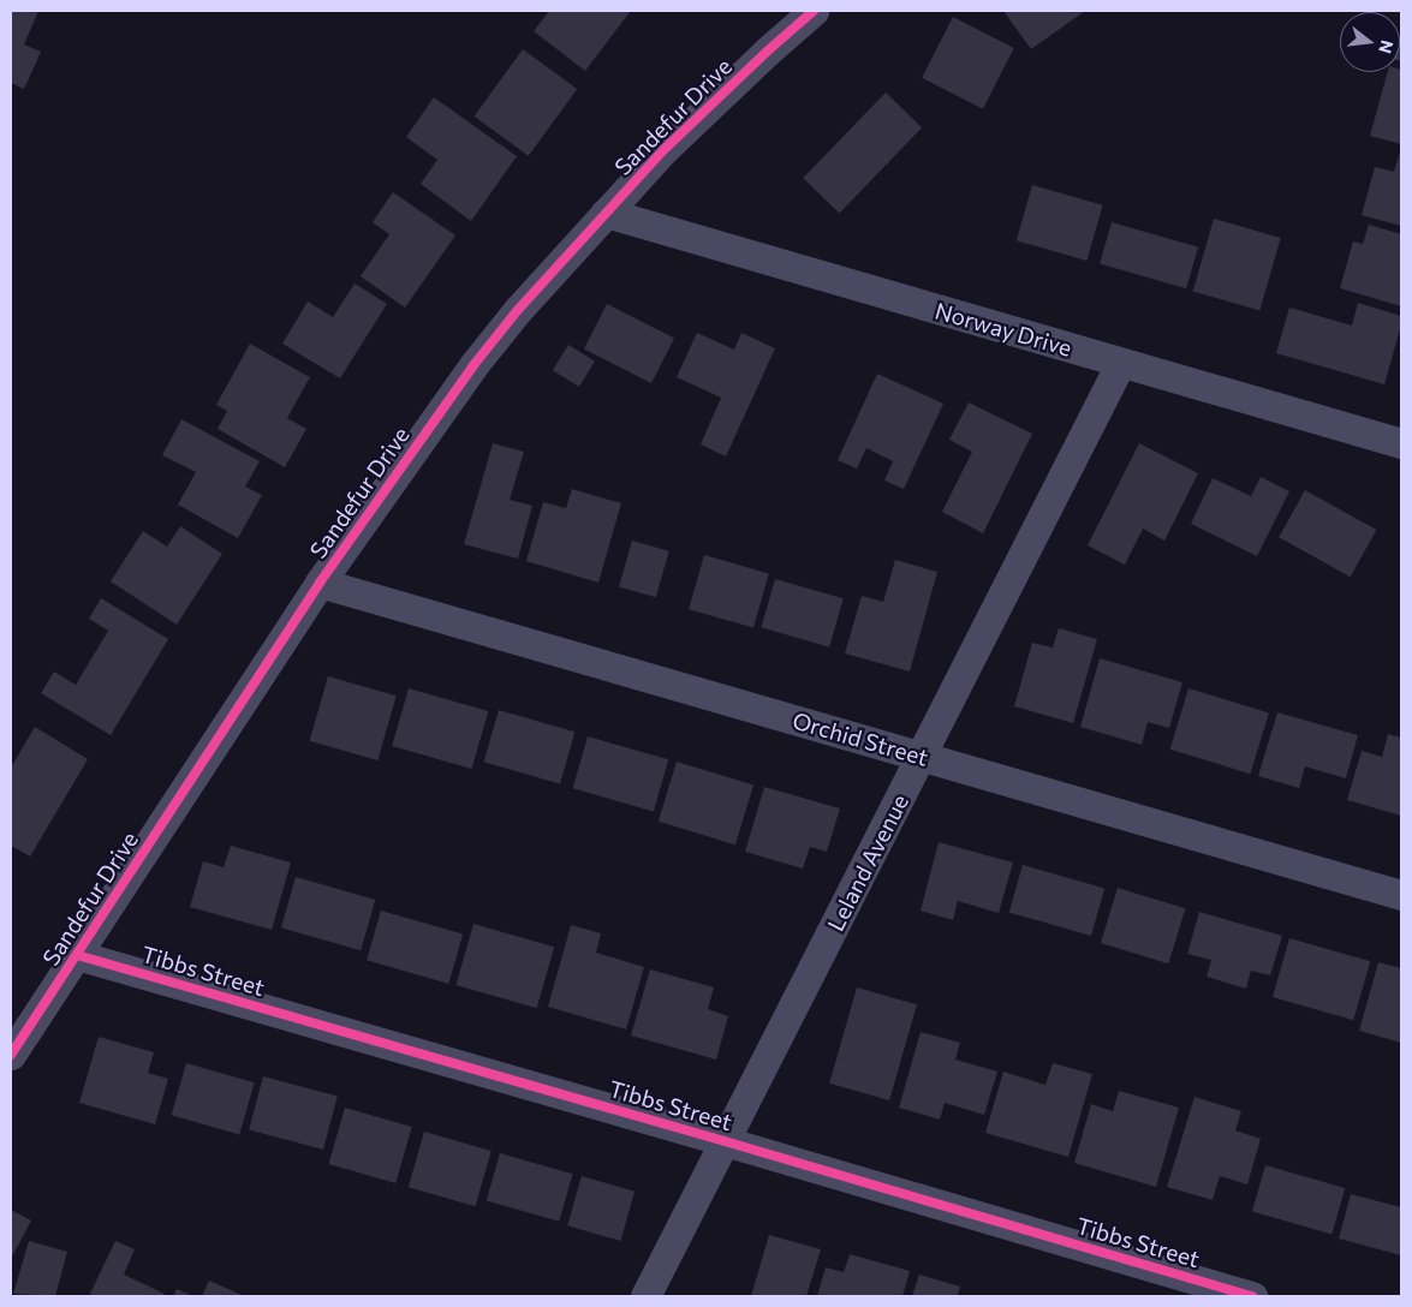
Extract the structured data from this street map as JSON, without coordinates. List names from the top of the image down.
{
  "streets": {
    "street": [
      "Sandefur Drive",
      "Norway Drive",
      "Orchid Street",
      "Leland Avenue",
      "Tibbs Street"
    ]
  },
  "crossings": [
    ["Sandefur Drive", "Norway Drive"],
    ["Sandefur Drive", "Orchid Street"],
    ["Sandefur Drive", "Tibbs Street"],
    ["Norway Drive", "Leland Avenue"],
    ["Orchid Street", "Leland Avenue"],
    ["Leland Avenue", "Tibbs Street"]
  ],
  "north": "right"
}
